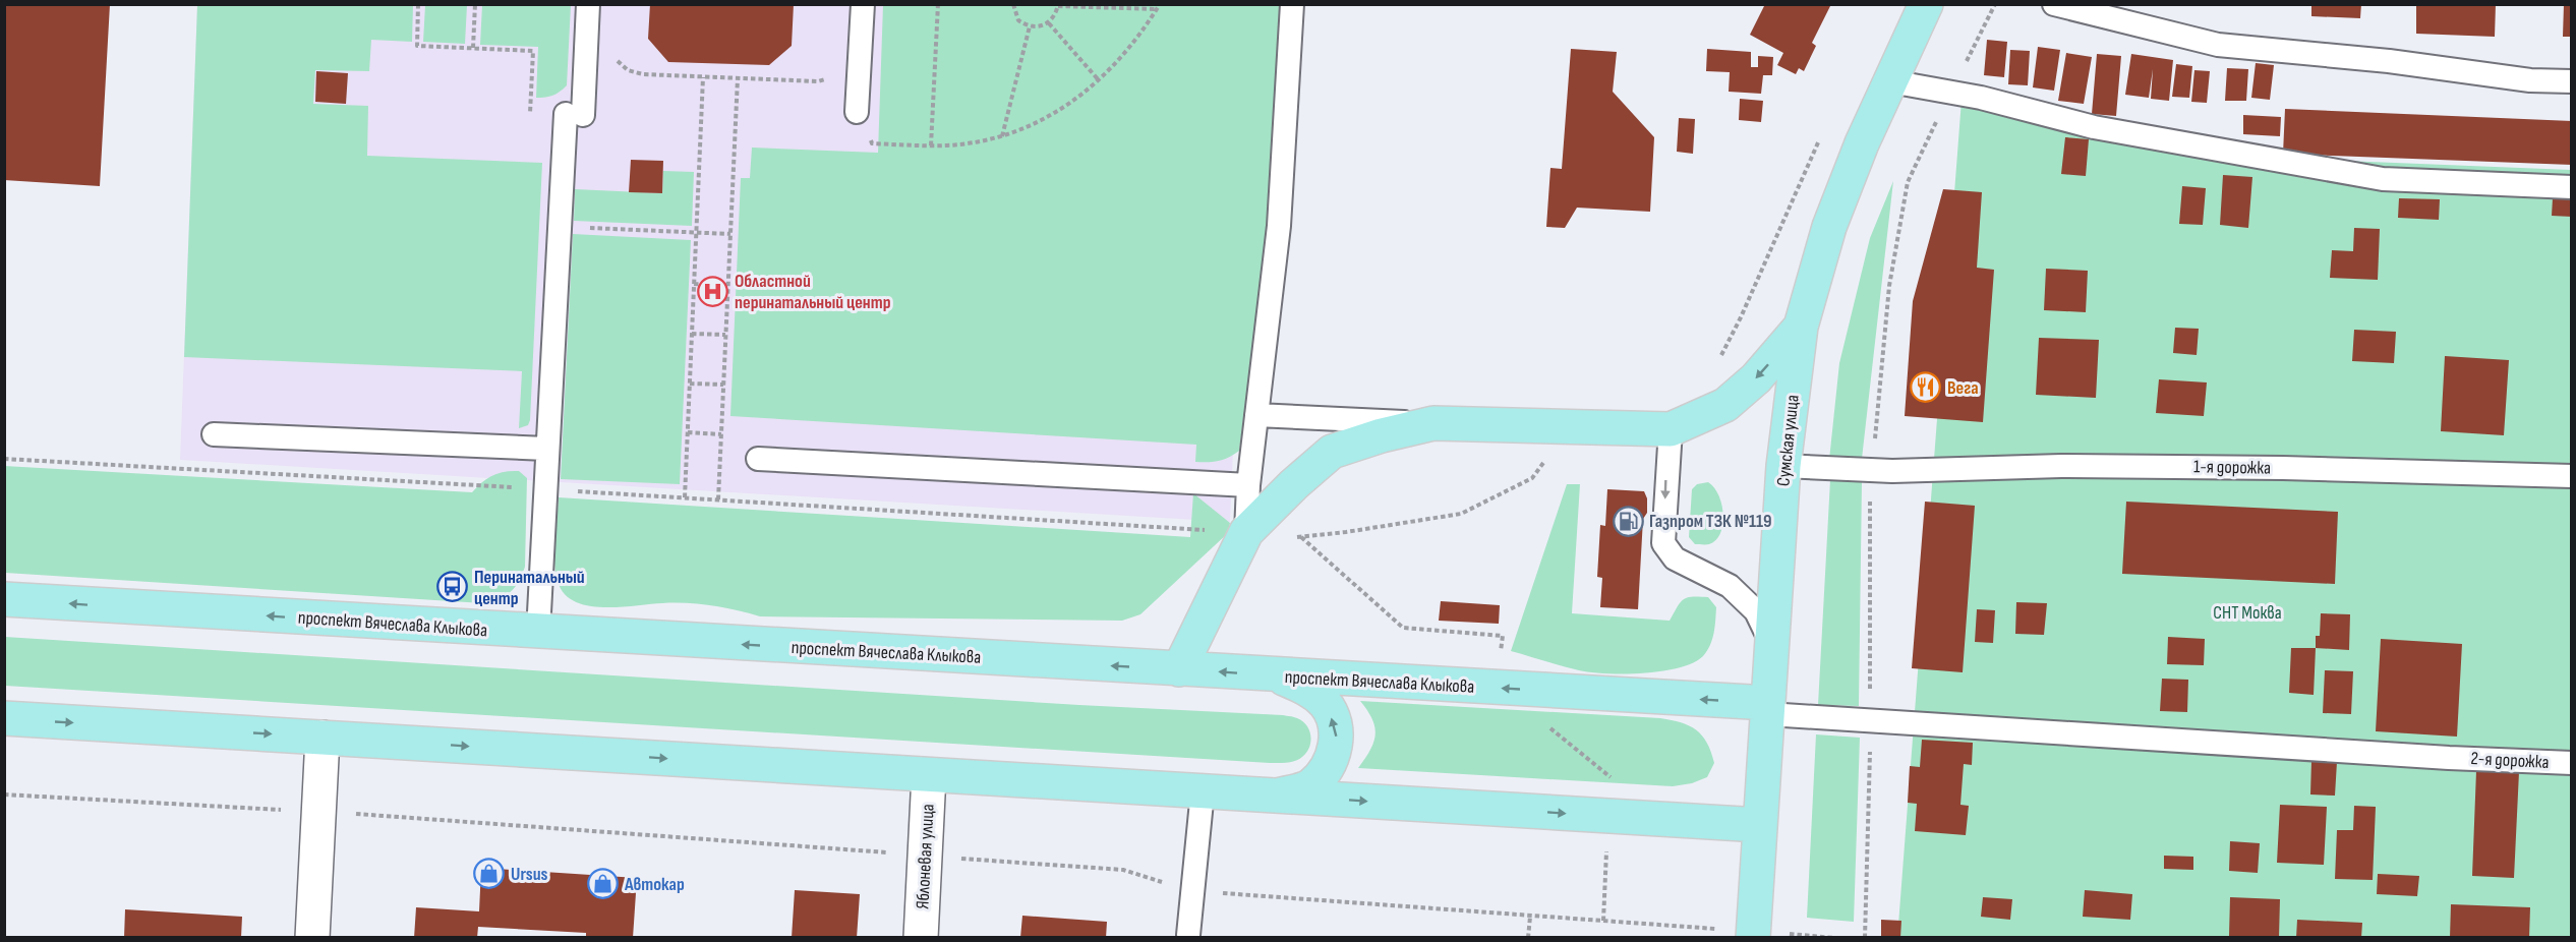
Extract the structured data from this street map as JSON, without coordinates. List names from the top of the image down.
{
  "streets": {
    "main road": ["Сумская улица", "проспект Вячеслава Клыкова"],
    "street": ["Яблоневая улица"],
    "lane": ["1-я дорожка", "2-я дорожка"]
  },
  "crossings": [
    ["Сумская улица", "1-я дорожка"],
    ["Сумская улица", "проспект Вячеслава Клыкова"],
    ["Сумская улица", "2-я дорожка"],
    ["проспект Вячеслава Клыкова", "2-я дорожка"]
  ],
  "parks": ["СНТ Моква"],
  "places": {
    "hospital": ["Областной перинатальный центр"],
    "restaurant": ["Вега"],
    "fuel station": ["Газпром ТЗК №119"],
    "bus stop": ["Перинатальный центр"],
    "shop": ["Ursus", "Автокар"]
  }
}
